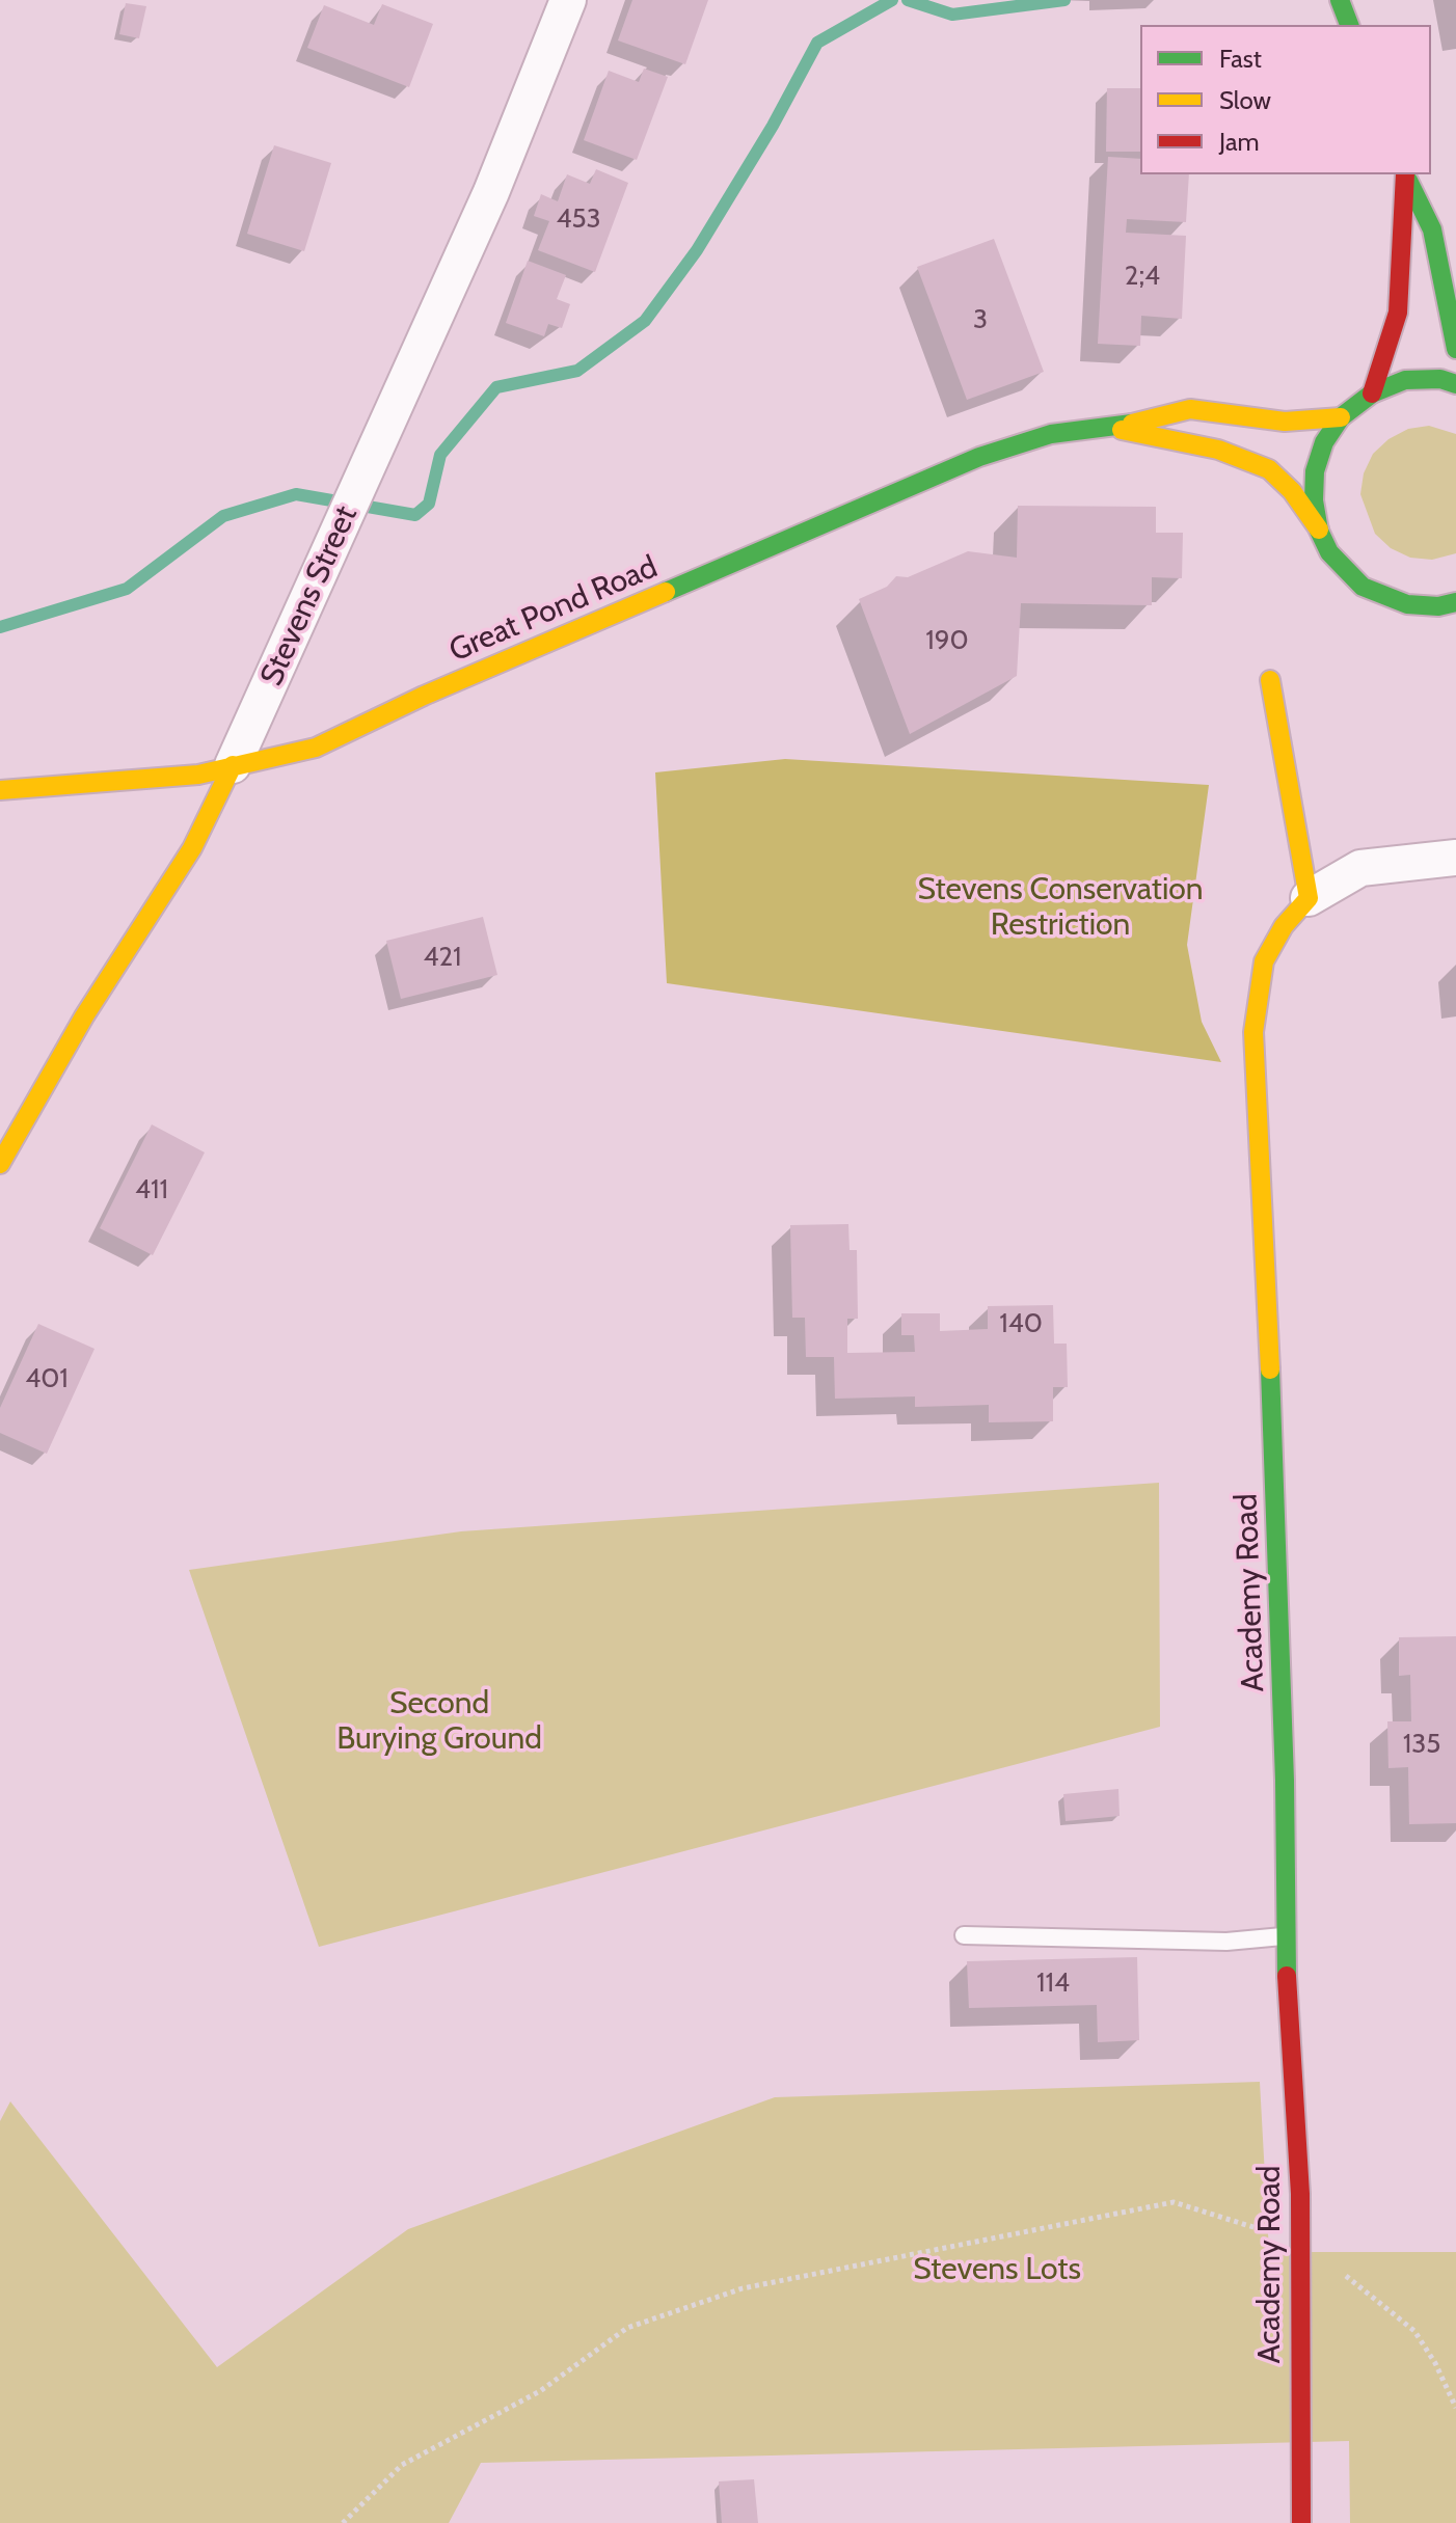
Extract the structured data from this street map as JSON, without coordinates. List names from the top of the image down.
{
  "streets": {
    "street": ["Stevens Street", "Great Pond Road", "Academy Road"]
  },
  "crossings": [
    ["Stevens Street", "Great Pond Road"]
  ],
  "parks": ["Stevens Conservation Restriction", "Second Burying Ground", "Stevens Lots"],
  "house_numbers": [
    "453",
    "2;4",
    "3",
    "190",
    "421",
    "411",
    "140",
    "401",
    "135",
    "114"
  ],
  "legend": ["Fast", "Slow", "Jam"]
}
